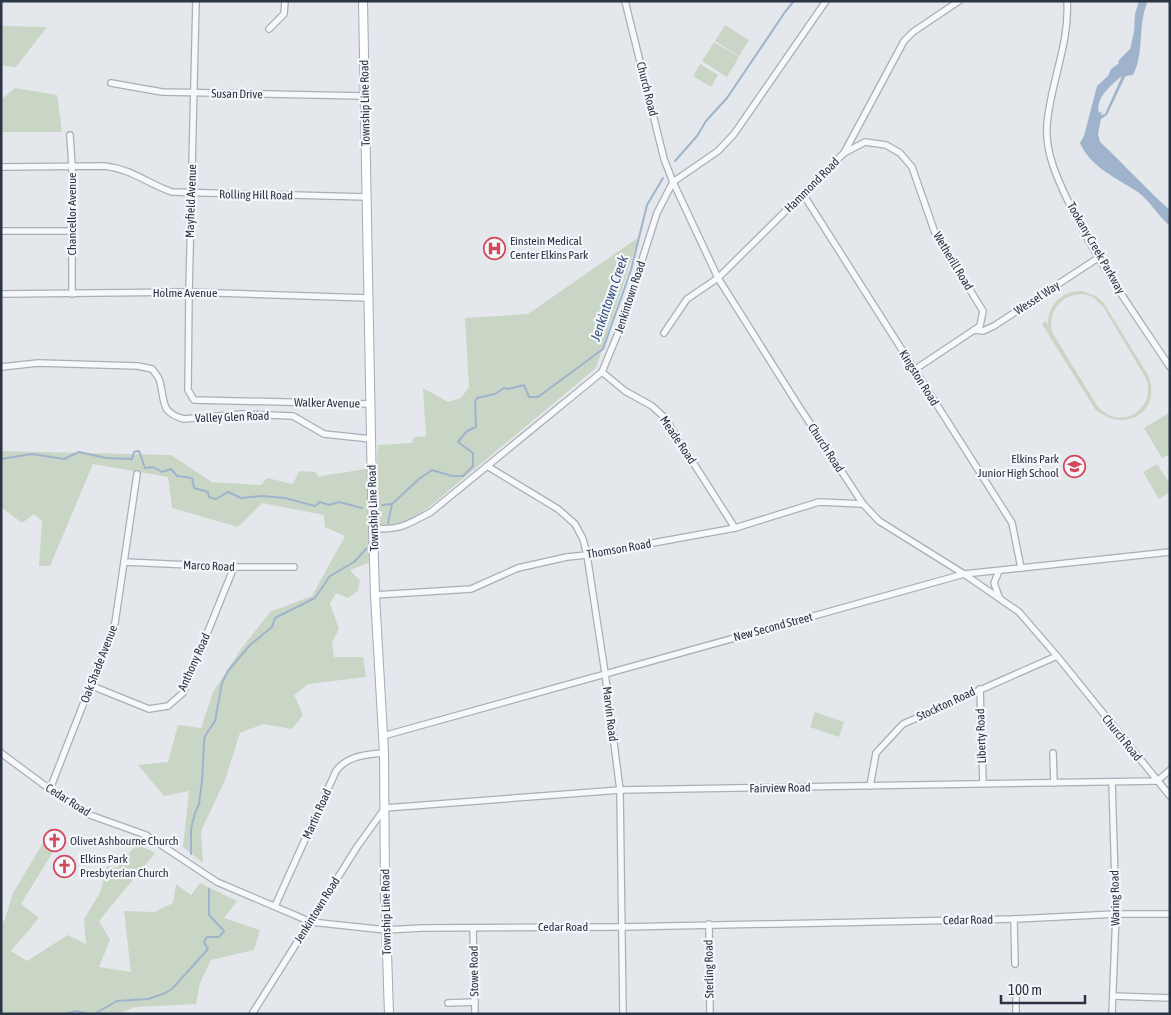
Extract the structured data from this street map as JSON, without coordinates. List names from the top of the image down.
{
  "streets": {
    "main road": ["Township Line Road"],
    "street": [
      "Church Road",
      "Susan Drive",
      "Hammond Road",
      "Rolling Hill Road",
      "Mayfield Avenue",
      "Chancellor Avenue",
      "Tookany Creek Parkway",
      "Wetherill Road",
      "Holme Avenue",
      "Jenkintown Road",
      "Wessel Way",
      "Kingston Road",
      "Walker Avenue",
      "Valley Glen Road",
      "Meade Road",
      "Thomson Road",
      "Marco Road",
      "New Second Street",
      "Anthony Road",
      "Oak Shade Avenue",
      "Stockton Road",
      "Marvin Road",
      "Liberty Road",
      "Fairview Road",
      "Cedar Road",
      "Martin Road",
      "Waring Road",
      "Sterling Road",
      "Stowe Road"
    ]
  },
  "crossings": [
    ["Church Road", "Hammond Road"],
    ["Church Road", "Jenkintown Road"],
    ["Church Road", "Thomson Road"],
    ["Church Road", "New Second Street"],
    ["Church Road", "Stockton Road"],
    ["Church Road", "Fairview Road"],
    ["Susan Drive", "Township Line Road"],
    ["Susan Drive", "Mayfield Avenue"],
    ["Township Line Road", "Rolling Hill Road"],
    ["Township Line Road", "Holme Avenue"],
    ["Township Line Road", "Jenkintown Road"],
    ["Township Line Road", "Walker Avenue"],
    ["Township Line Road", "Valley Glen Road"],
    ["Township Line Road", "Thomson Road"],
    ["Township Line Road", "New Second Street"],
    ["Township Line Road", "Fairview Road"],
    ["Township Line Road", "Cedar Road"],
    ["Township Line Road", "Martin Road"],
    ["Hammond Road", "Wetherill Road"],
    ["Hammond Road", "Kingston Road"],
    ["Rolling Hill Road", "Mayfield Avenue"],
    ["Rolling Hill Road", "Chancellor Avenue"],
    ["Mayfield Avenue", "Holme Avenue"],
    ["Mayfield Avenue", "Walker Avenue"],
    ["Chancellor Avenue", "Holme Avenue"],
    ["Tookany Creek Parkway", "Wessel Way"],
    ["Wetherill Road", "Wessel Way"],
    ["Jenkintown Road", "Meade Road"],
    ["Jenkintown Road", "Marvin Road"],
    ["Jenkintown Road", "Fairview Road"],
    ["Jenkintown Road", "Cedar Road"],
    ["Kingston Road", "New Second Street"],
    ["Meade Road", "Thomson Road"],
    ["Thomson Road", "Marvin Road"],
    ["Marco Road", "Anthony Road"],
    ["Marco Road", "Oak Shade Avenue"],
    ["New Second Street", "Marvin Road"],
    ["Anthony Road", "Oak Shade Avenue"],
    ["Oak Shade Avenue", "Cedar Road"],
    ["Stockton Road", "Liberty Road"],
    ["Stockton Road", "Fairview Road"],
    ["Marvin Road", "Fairview Road"],
    ["Marvin Road", "Cedar Road"],
    ["Liberty Road", "Fairview Road"],
    ["Fairview Road", "Waring Road"],
    ["Cedar Road", "Martin Road"],
    ["Cedar Road", "Waring Road"],
    ["Cedar Road", "Sterling Road"],
    ["Cedar Road", "Stowe Road"]
  ],
  "water": ["Jenkintown Creek"],
  "places": {
    "hospital": ["Einstein Medical Center Elkins Park"],
    "school or university": ["Elkins Park Junior High School"],
    "church": ["Olivet Ashbourne Church", "Elkins Park Presbyterian Church"]
  },
  "scale_bar": "100 m"
}
